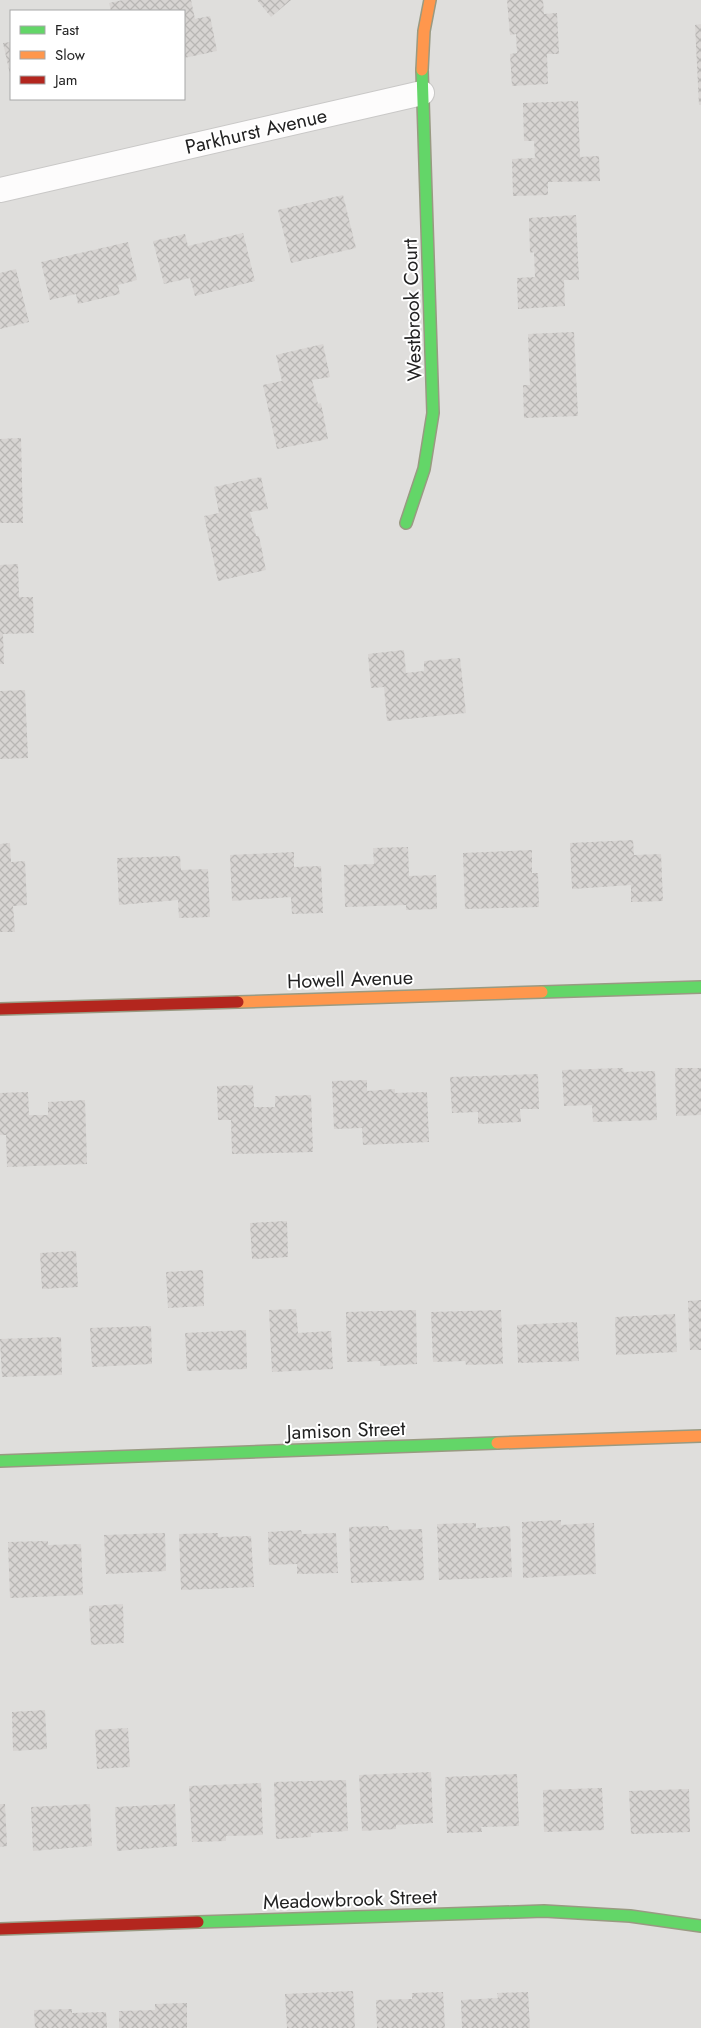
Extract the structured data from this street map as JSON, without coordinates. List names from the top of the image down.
{
  "streets": {
    "street": [
      "Parkhurst Avenue",
      "Westbrook Court",
      "Howell Avenue",
      "Jamison Street",
      "Meadowbrook Street"
    ]
  },
  "crossings": [
    ["Parkhurst Avenue", "Westbrook Court"]
  ],
  "legend": ["Fast", "Slow", "Jam"]
}
